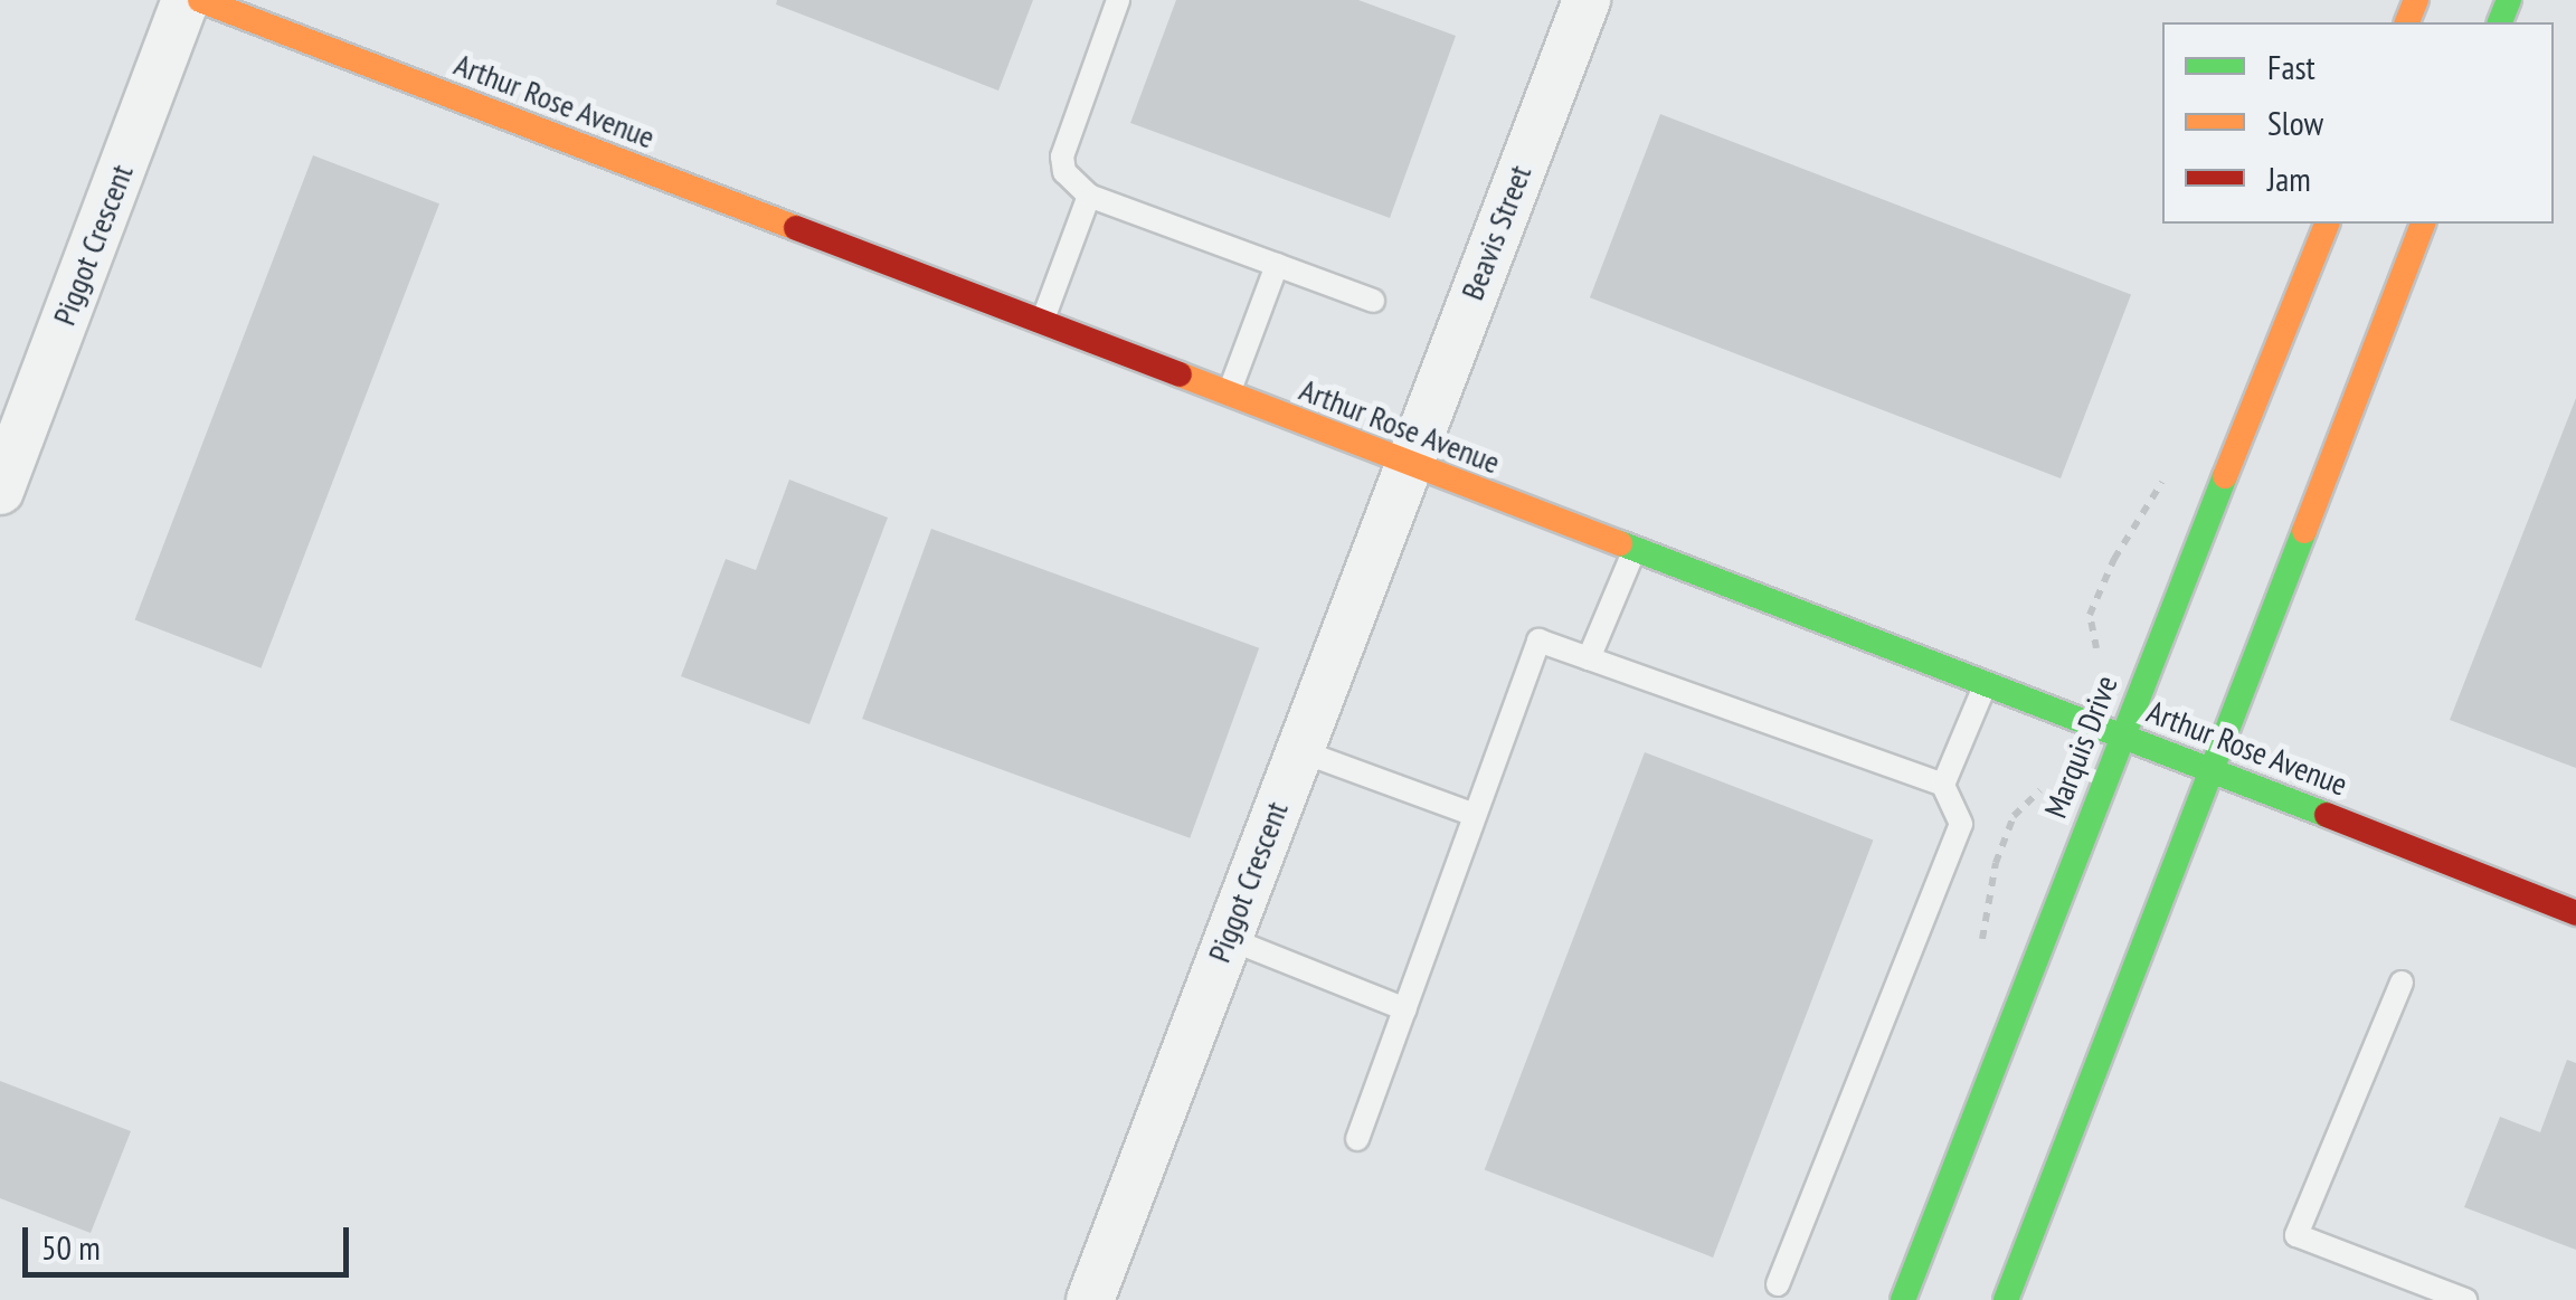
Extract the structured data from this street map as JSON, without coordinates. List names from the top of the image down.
{
  "streets": {
    "street": [
      "Arthur Rose Avenue",
      "Beavis Street",
      "Piggot Crescent",
      "Marquis Drive"
    ]
  },
  "crossings": [
    ["Arthur Rose Avenue", "Beavis Street"],
    ["Arthur Rose Avenue", "Piggot Crescent"],
    ["Arthur Rose Avenue", "Marquis Drive"],
    ["Beavis Street", "Piggot Crescent"]
  ],
  "legend": ["Fast", "Slow", "Jam"],
  "scale_bar": "50 m"
}
